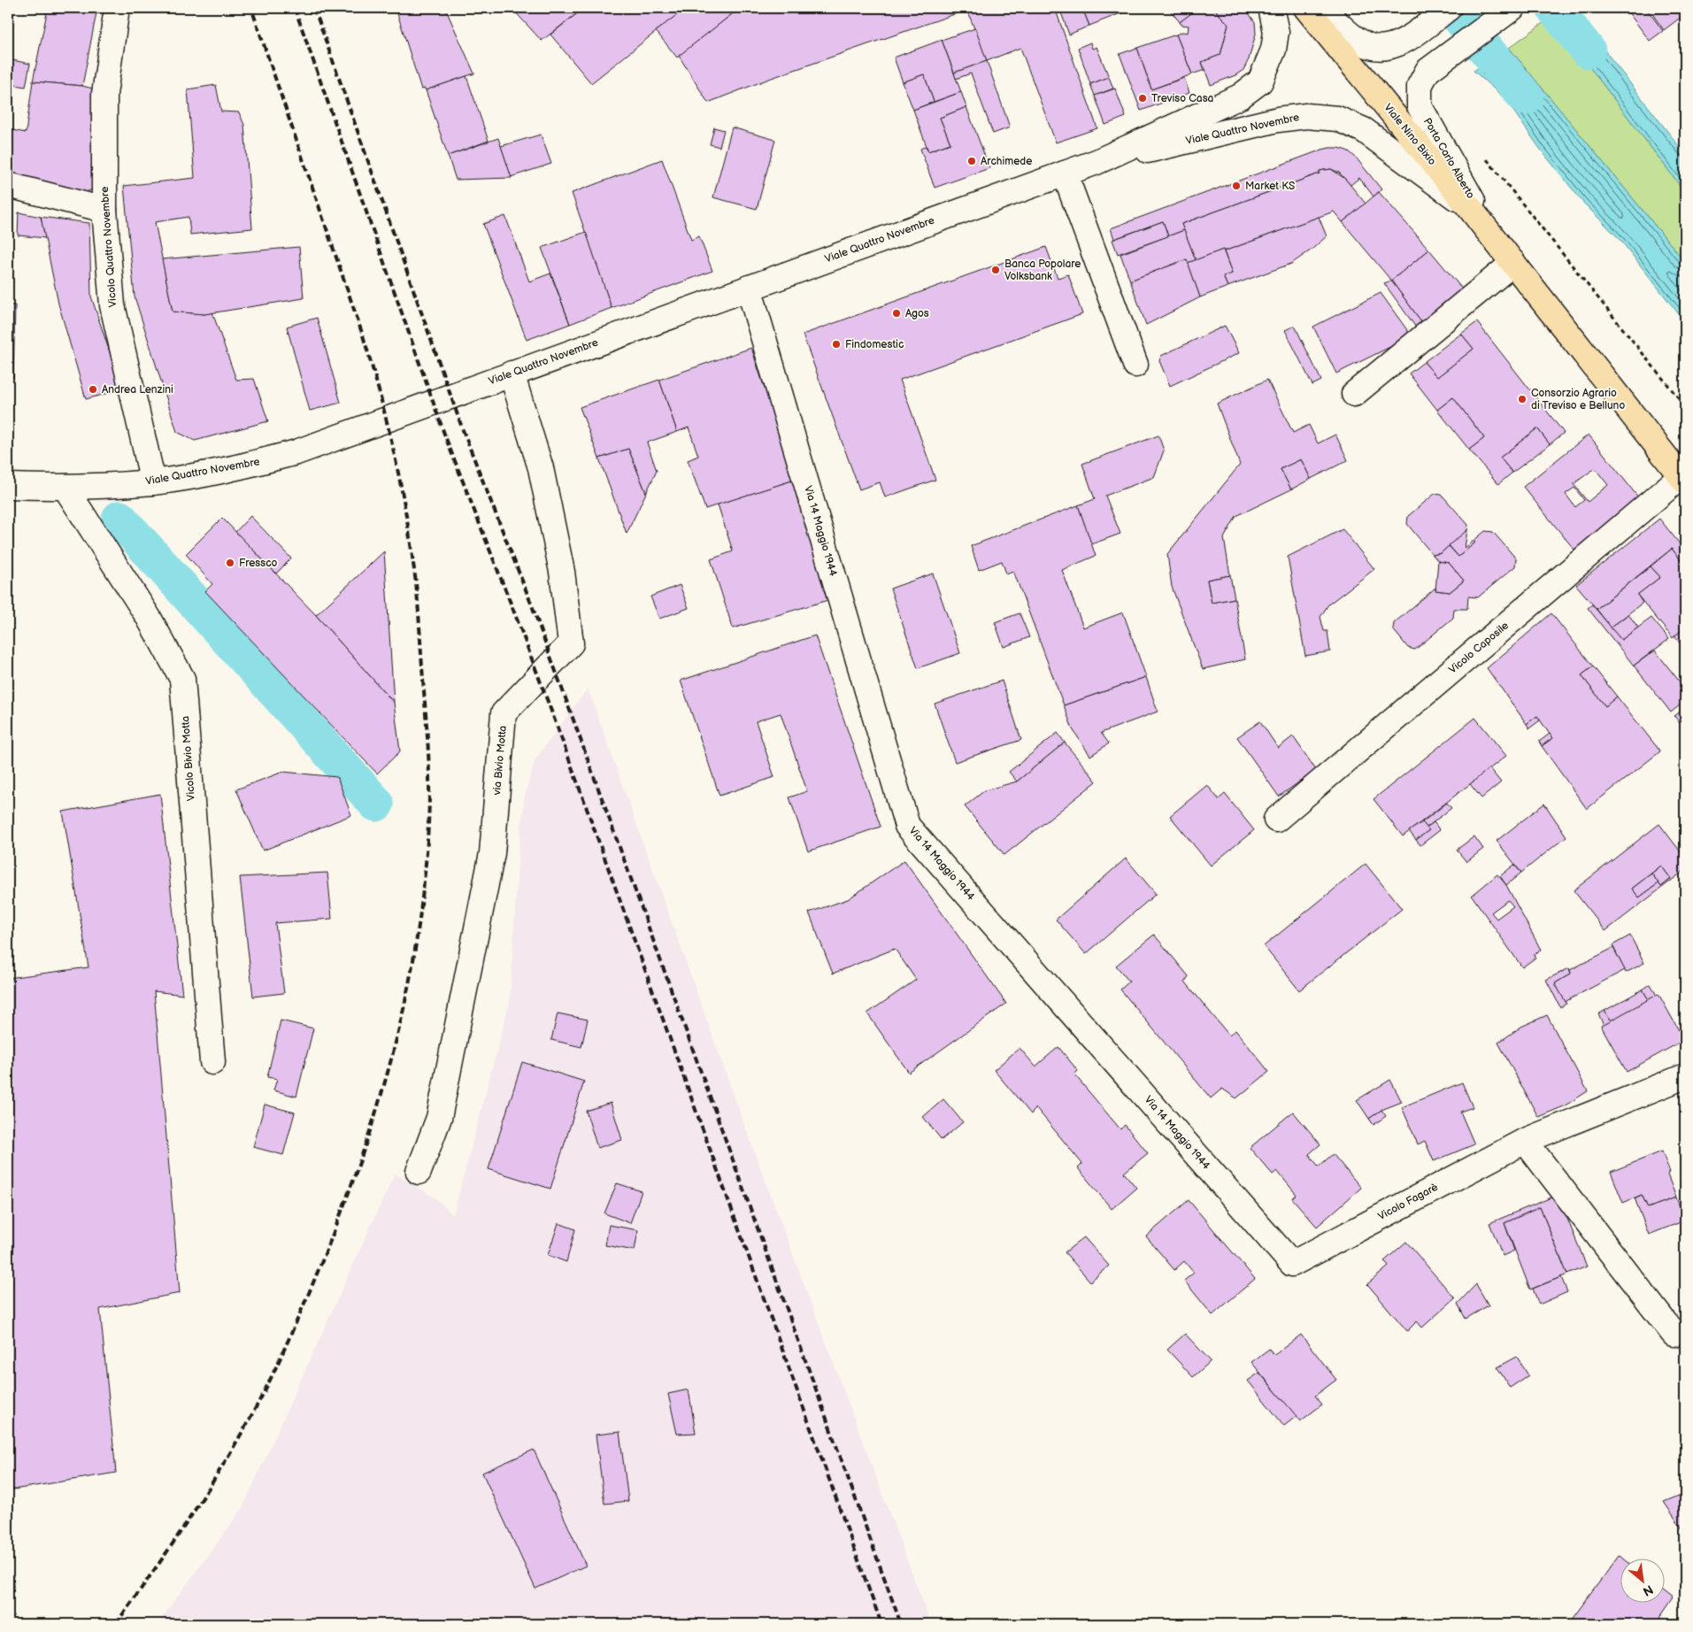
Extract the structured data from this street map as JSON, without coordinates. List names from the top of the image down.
{
  "streets": {
    "main road": ["Viale Nino Bixio"],
    "street": [
      "Viale Quattro Novembre",
      "Porta Carlo Alberto",
      "Vicolo Quattro Novembre",
      "Via 14 Maggio 1944",
      "Vicolo Caposile",
      "Vicolo Bivio Motta",
      "via Bivio Motta",
      "Vicolo Fagarè"
    ]
  },
  "crossings": [
    ["Viale Quattro Novembre", "Viale Nino Bixio"],
    ["Viale Quattro Novembre", "Vicolo Quattro Novembre"],
    ["Viale Quattro Novembre", "Via 14 Maggio 1944"],
    ["Viale Quattro Novembre", "Vicolo Bivio Motta"],
    ["Viale Quattro Novembre", "via Bivio Motta"],
    ["Viale Nino Bixio", "Porta Carlo Alberto"],
    ["Viale Nino Bixio", "Vicolo Caposile"],
    ["Via 14 Maggio 1944", "Vicolo Fagarè"]
  ],
  "places": [
    "Treviso Casa",
    "Archimede",
    "Market KS",
    "Banca Popolare Volksbank",
    "Agos",
    "Findomestic",
    "Andrea Lenzini",
    "Consorzio Agrario di Treviso e Belluno",
    "Fressco"
  ],
  "north": "bottom right"
}
